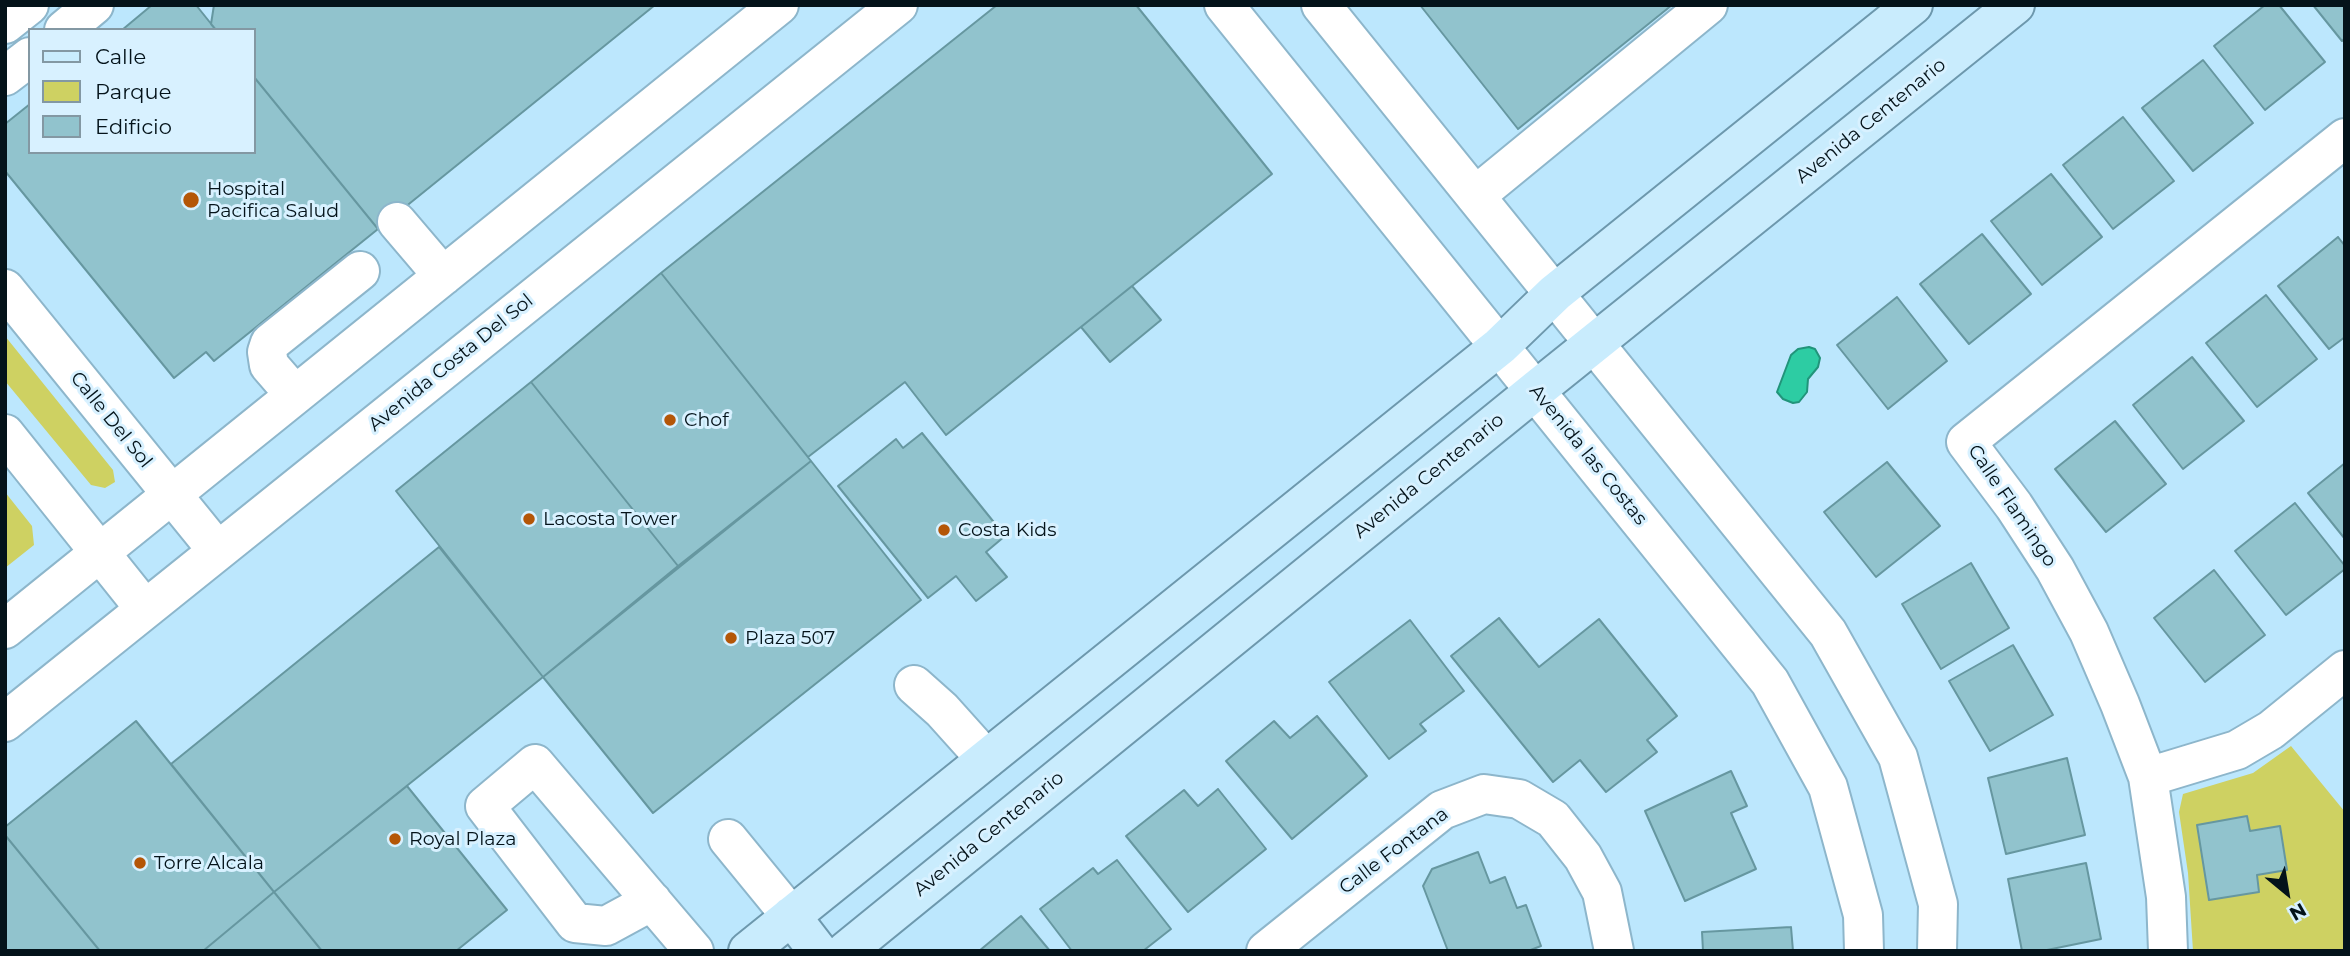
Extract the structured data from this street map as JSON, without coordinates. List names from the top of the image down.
{
  "streets": {
    "main road": ["Avenida Centenario"],
    "street": [
      "Avenida Costa Del Sol",
      "Calle Del Sol",
      "Avenida las Costas",
      "Calle Flamingo",
      "Calle Fontana"
    ]
  },
  "crossings": [
    ["Avenida Centenario", "Avenida las Costas"],
    ["Avenida Costa Del Sol", "Calle Del Sol"]
  ],
  "places": [
    "Hospital Pacifica Salud",
    "Chof",
    "Lacosta Tower",
    "Costa Kids",
    "Plaza 507",
    "Royal Plaza",
    "Torre Alcala"
  ],
  "legend": ["Calle", "Parque", "Edificio"],
  "north": "bottom right"
}
